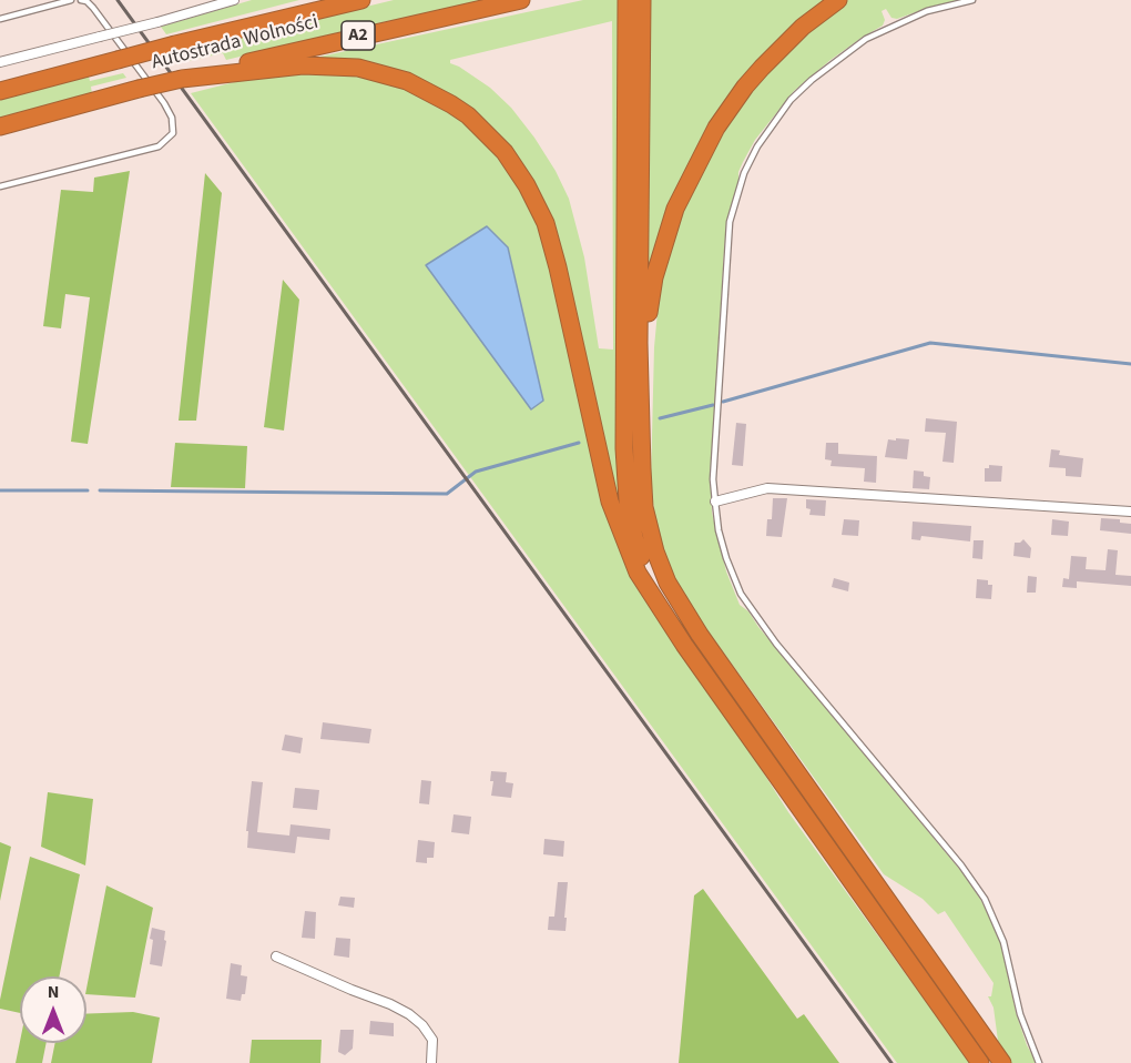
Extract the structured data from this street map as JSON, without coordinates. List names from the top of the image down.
{
  "streets": {
    "highway": ["A2", "Autostrada Wolności"]
  },
  "north": "top"
}
